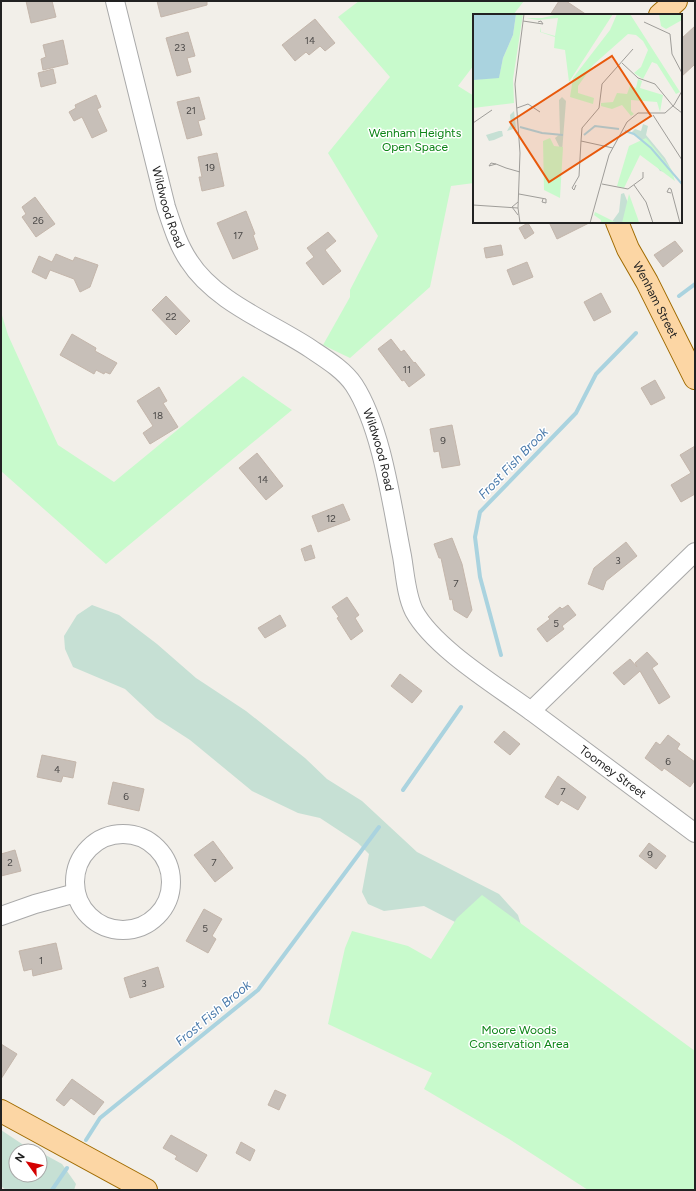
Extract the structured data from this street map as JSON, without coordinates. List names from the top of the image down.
{
  "streets": {
    "main road": ["Wenham Street"],
    "street": ["Wildwood Road", "Toomey Street"]
  },
  "crossings": [
    ["Wildwood Road", "Toomey Street"]
  ],
  "water": ["Frost Fish Brook"],
  "parks": ["Wenham Heights Open Space", "Moore Woods Conservation Area"],
  "house_numbers": [
    "14",
    "23",
    "21",
    "19",
    "26",
    "17",
    "22",
    "11",
    "18",
    "9",
    "14",
    "12",
    "3",
    "7",
    "5",
    "6",
    "4",
    "7",
    "6",
    "9",
    "2",
    "7",
    "5",
    "1",
    "3"
  ],
  "north": "top left"
}
